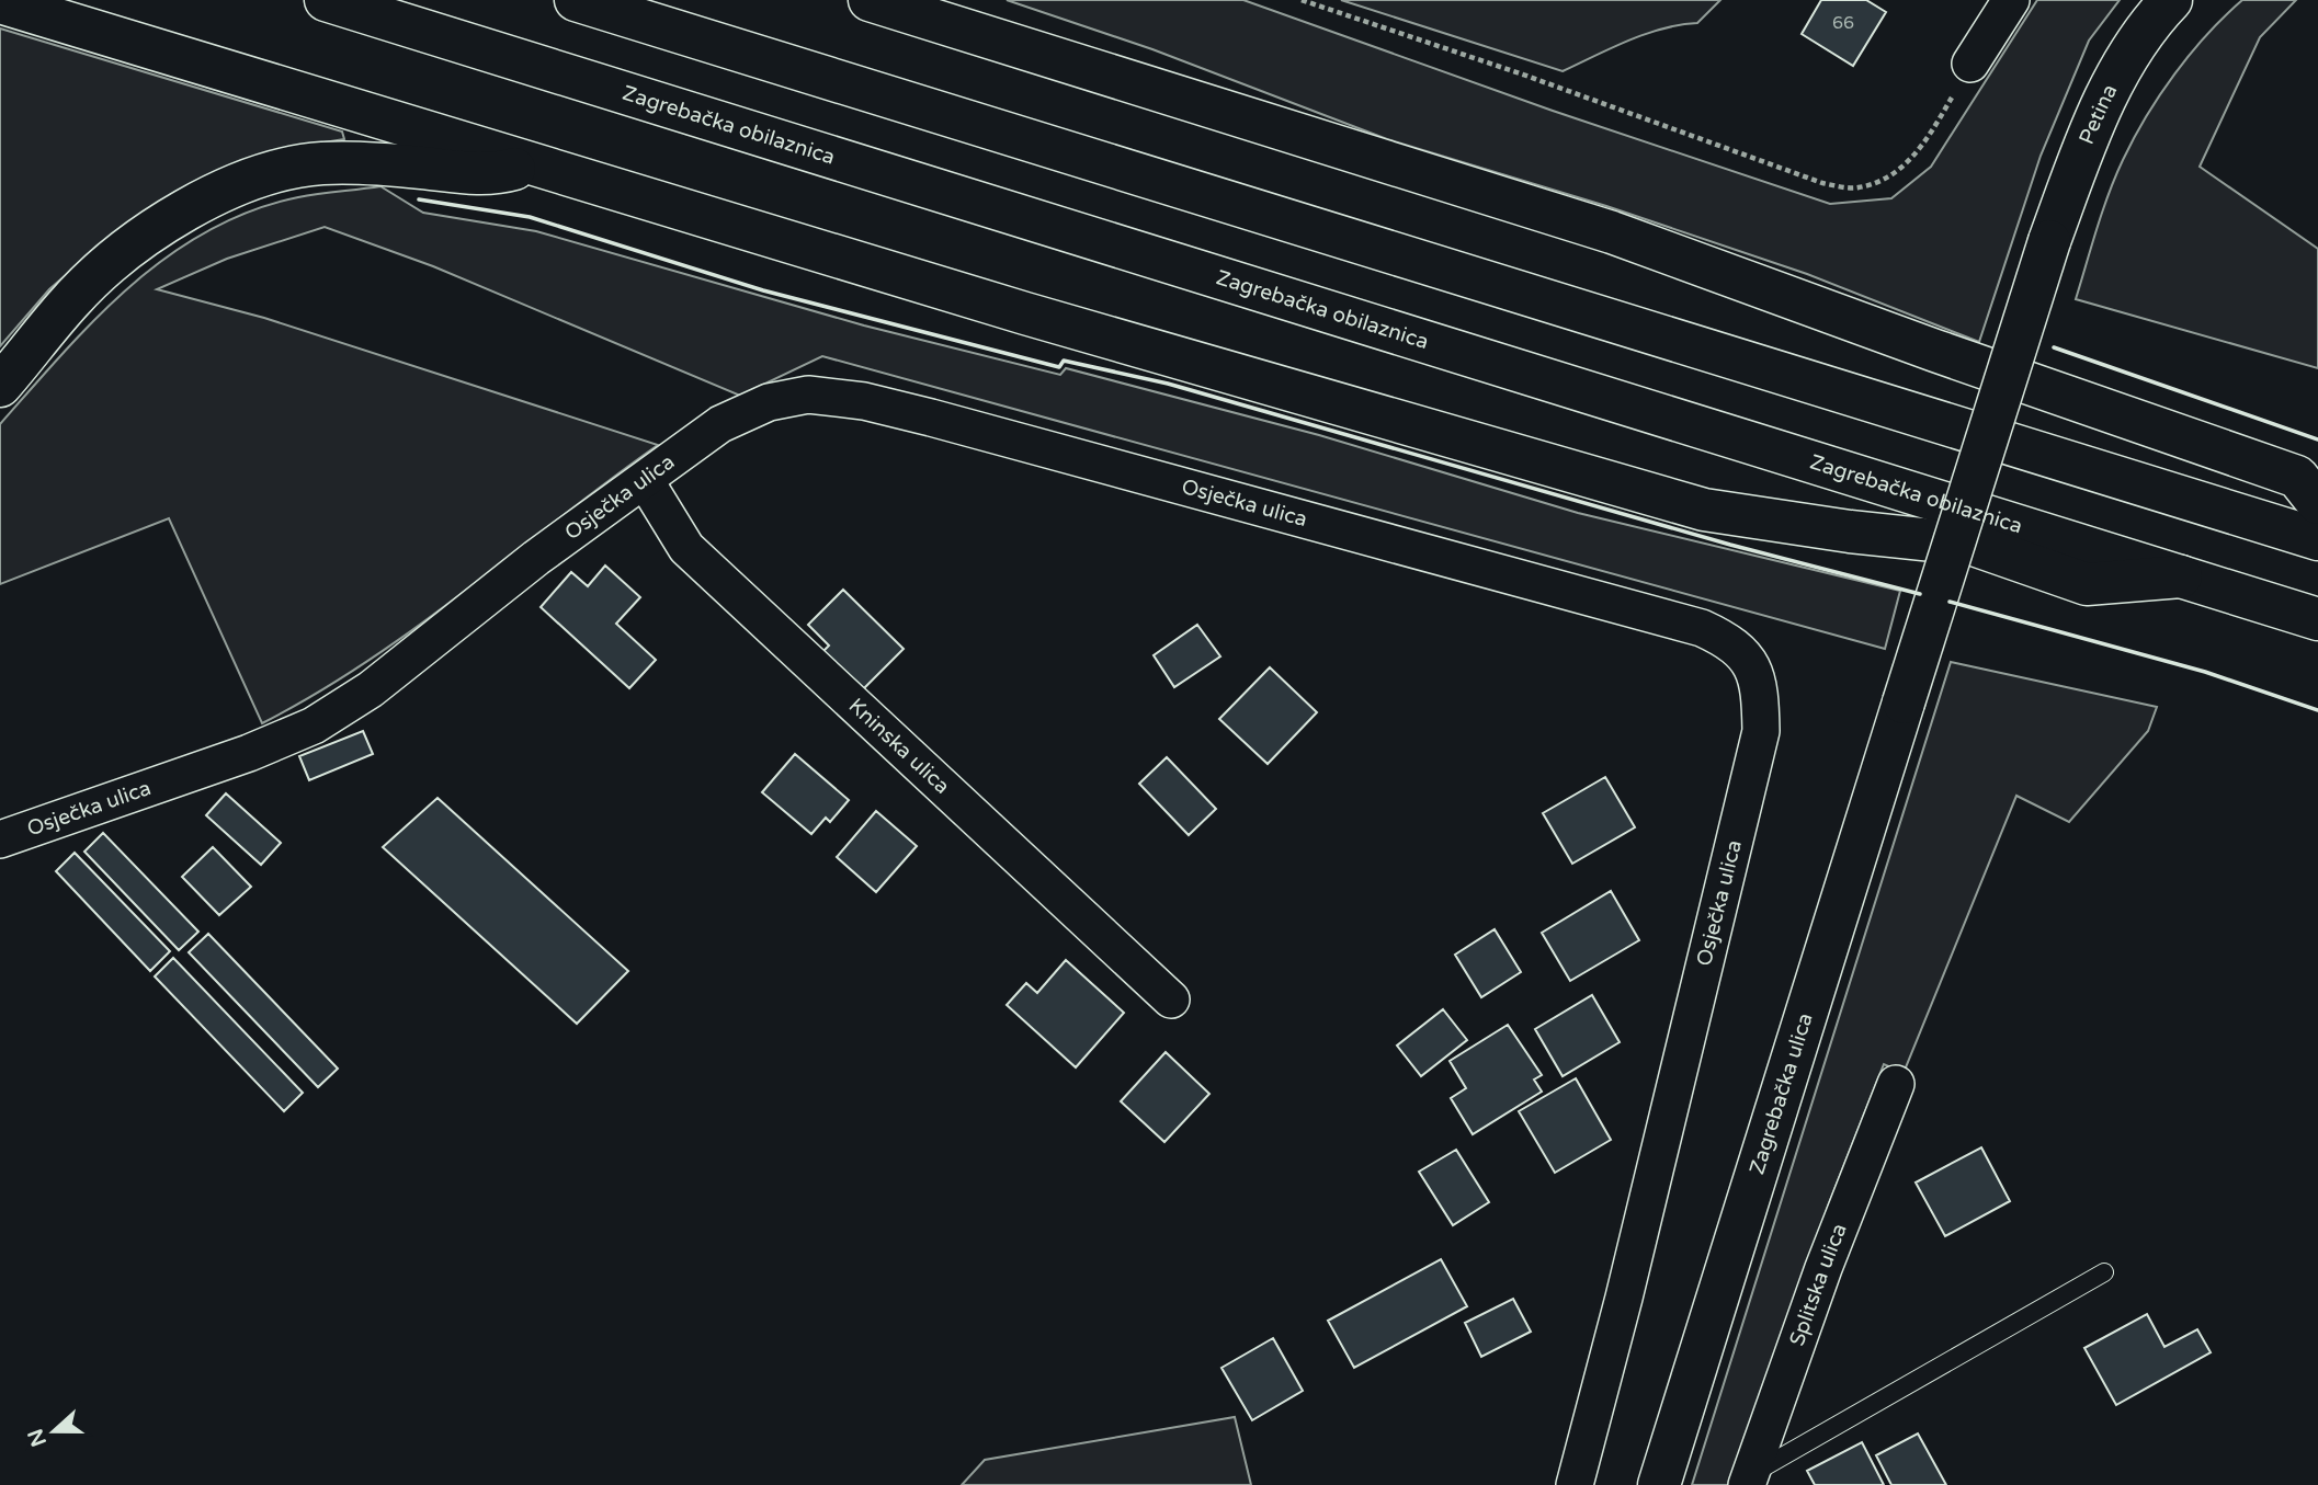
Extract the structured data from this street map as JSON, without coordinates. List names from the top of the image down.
{
  "streets": {
    "main road": ["Petina", "Zagrebačka obilaznica", "Zagrebačka ulica"],
    "street": ["Osječka ulica", "Kninska ulica", "Splitska ulica"]
  },
  "crossings": [
    ["Petina", "Zagrebačka ulica"],
    ["Osječka ulica", "Kninska ulica"]
  ],
  "house_numbers": ["66"],
  "north": "left"
}
